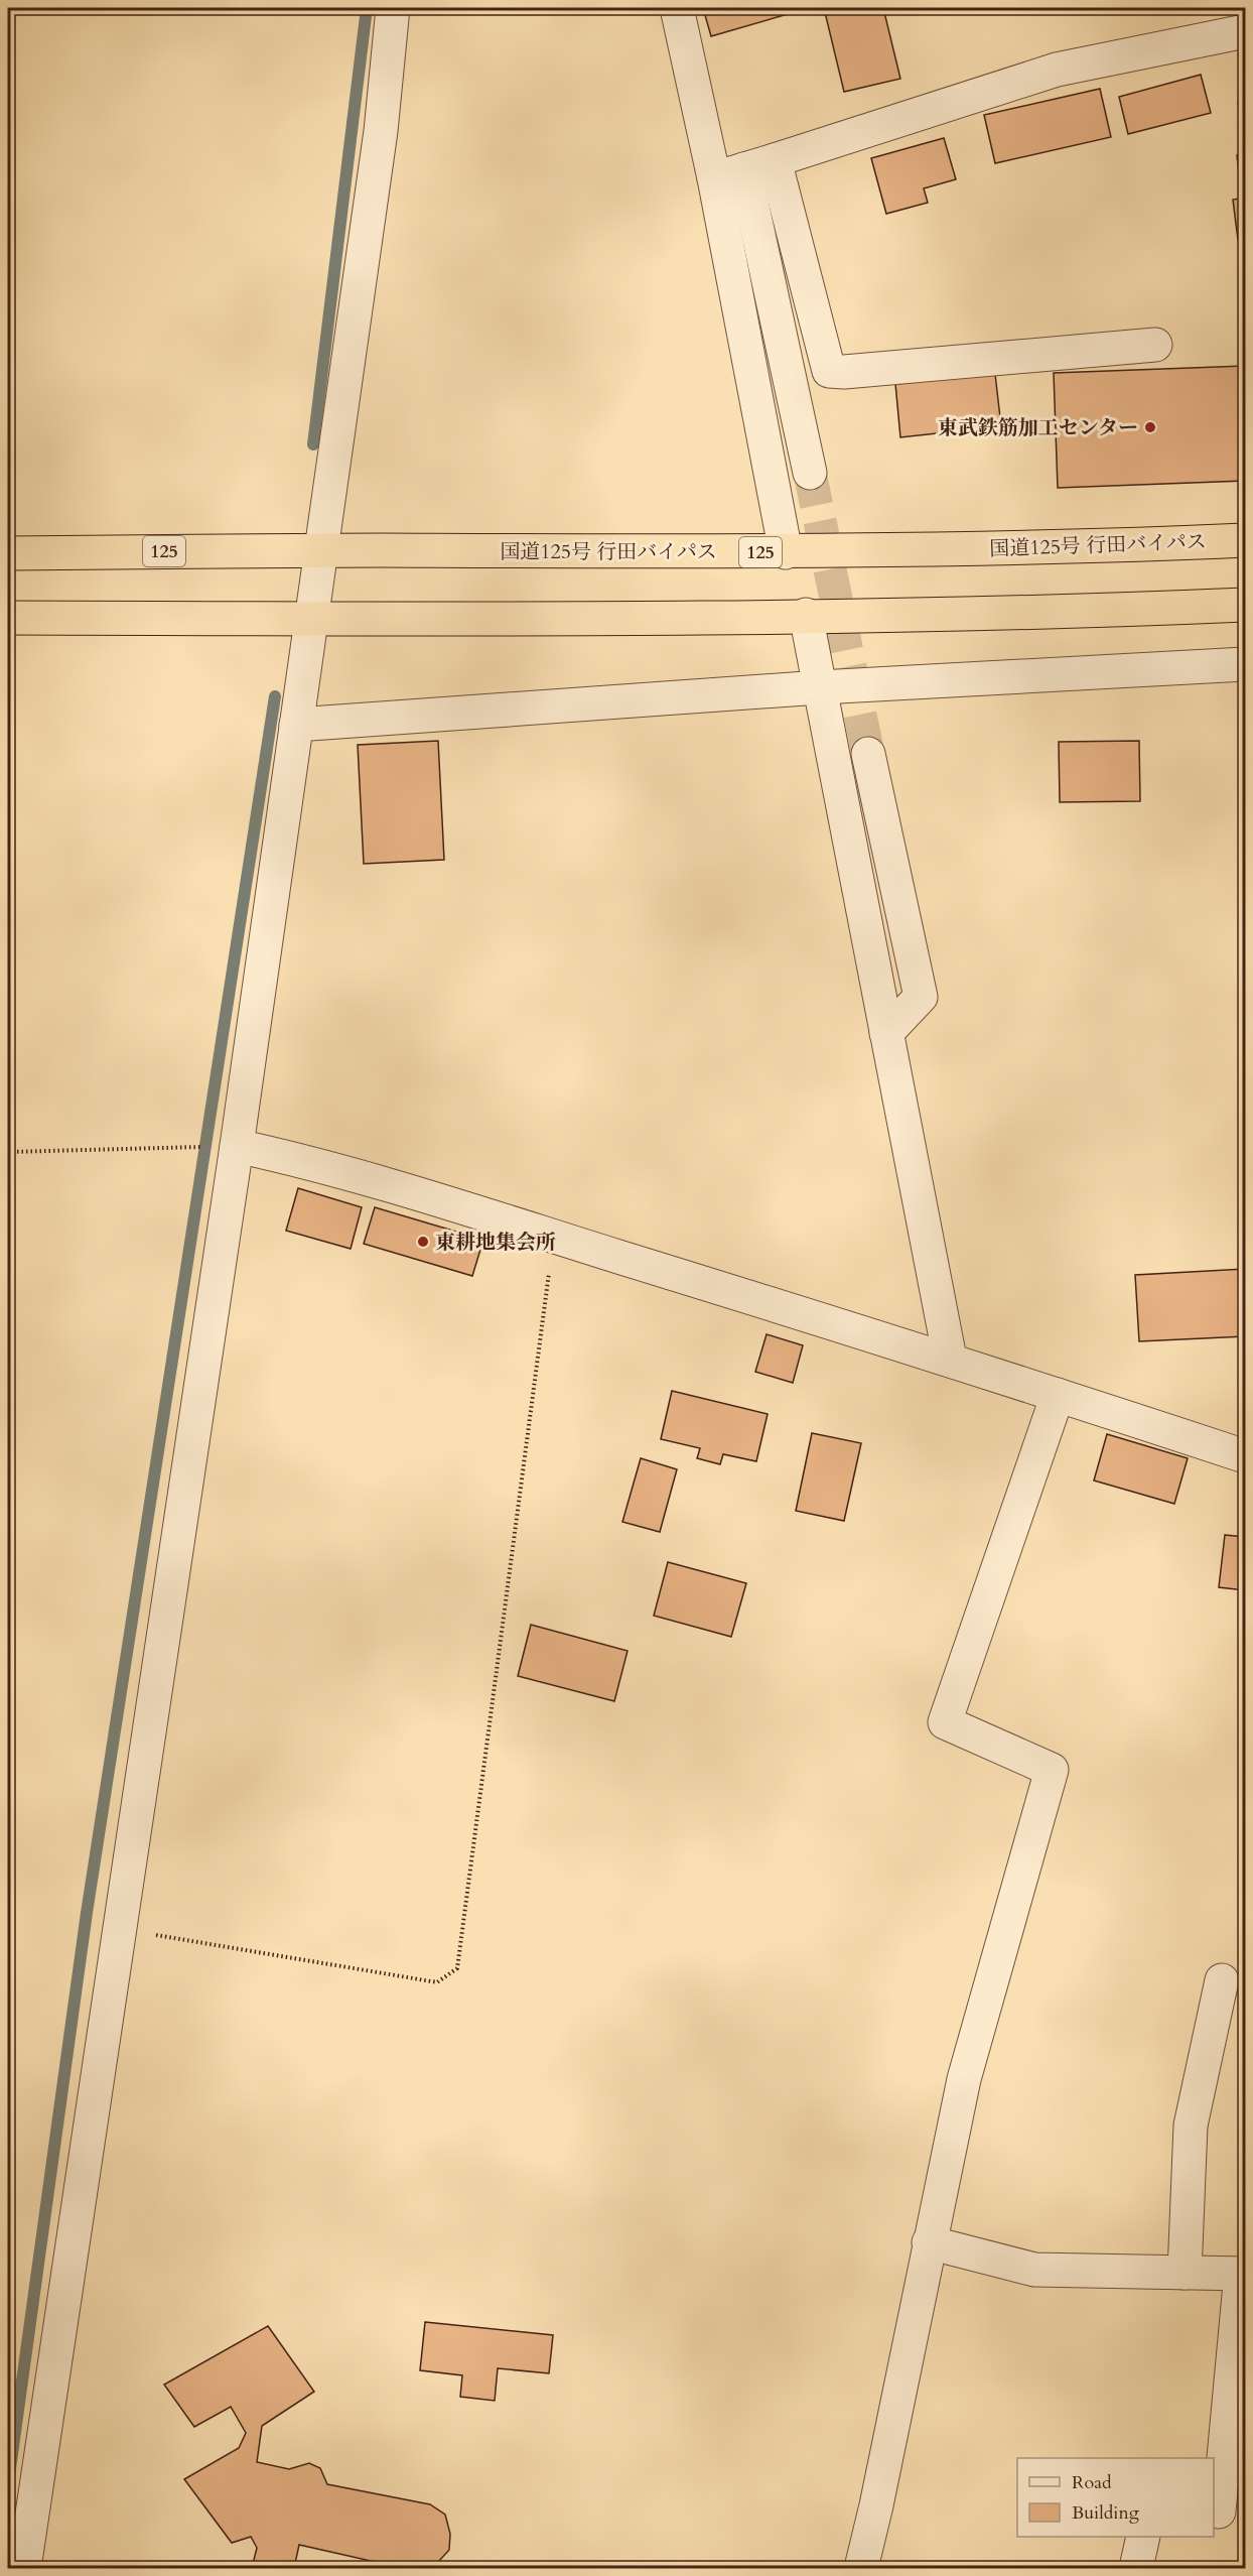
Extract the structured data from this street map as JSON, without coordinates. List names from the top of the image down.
{
  "streets": {
    "highway": ["国道125号 行田バイパス", "125"]
  },
  "places": ["東武鉄筋加工センター", "東耕地集会所"],
  "legend": ["Road", "Building"]
}
